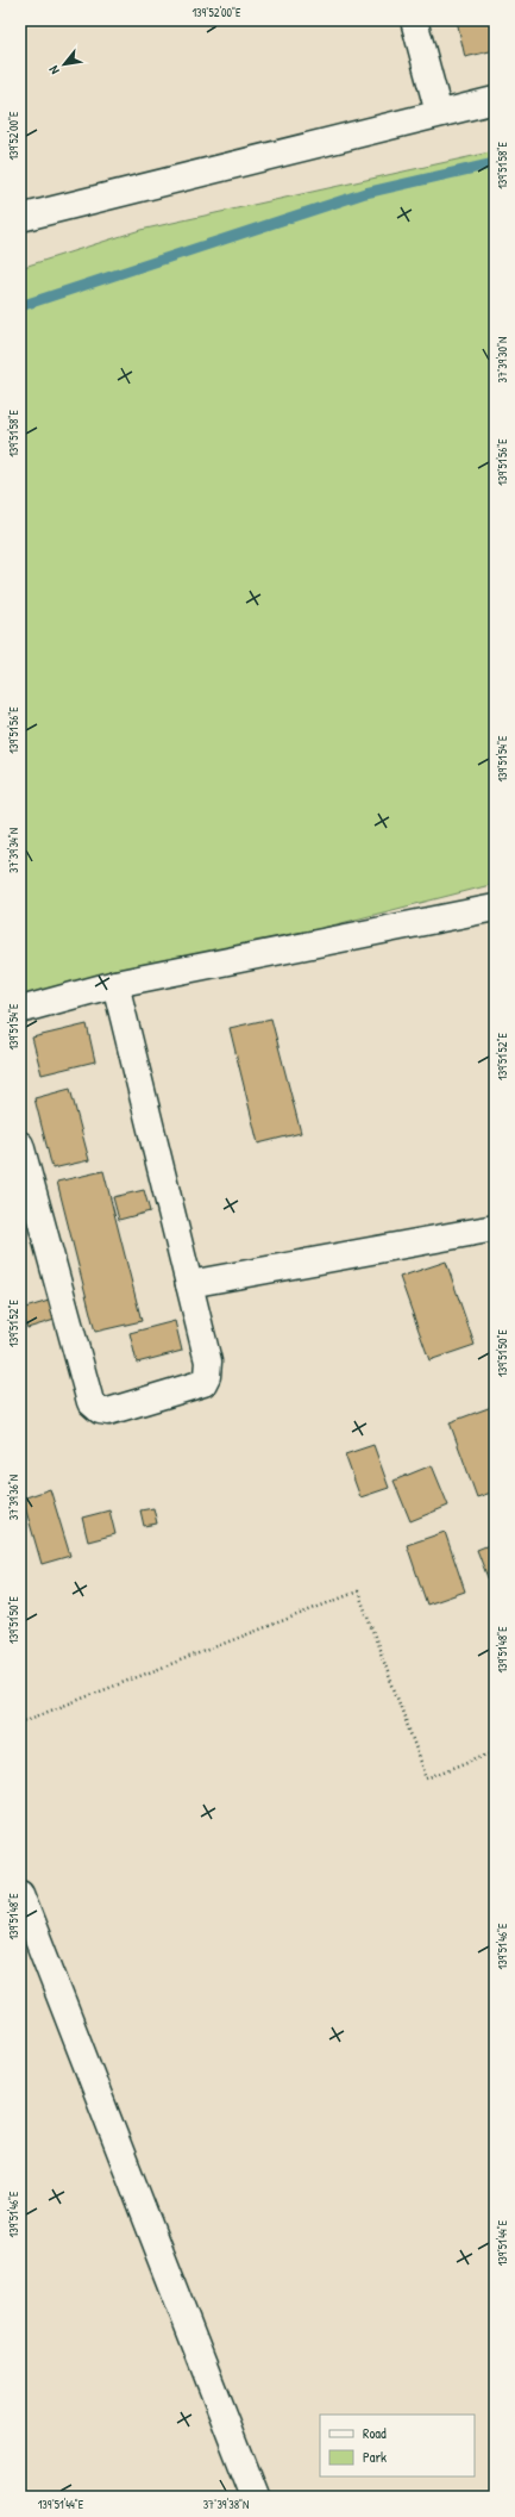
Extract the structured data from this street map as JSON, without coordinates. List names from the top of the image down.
{
  "legend": ["Road", "Park"],
  "north": "bottom left",
  "coordinates": [
    "139°52'00\"E",
    "139°51'58\"E",
    "37°39'30\"N",
    "139°51'56\"E",
    "139°51'54\"E",
    "37°39'34\"N",
    "139°51'52\"E",
    "139°51'50\"E",
    "37°39'36\"N",
    "139°51'48\"E",
    "139°51'46\"E",
    "139°51'44\"E",
    "37°39'38\"N"
  ]
}
